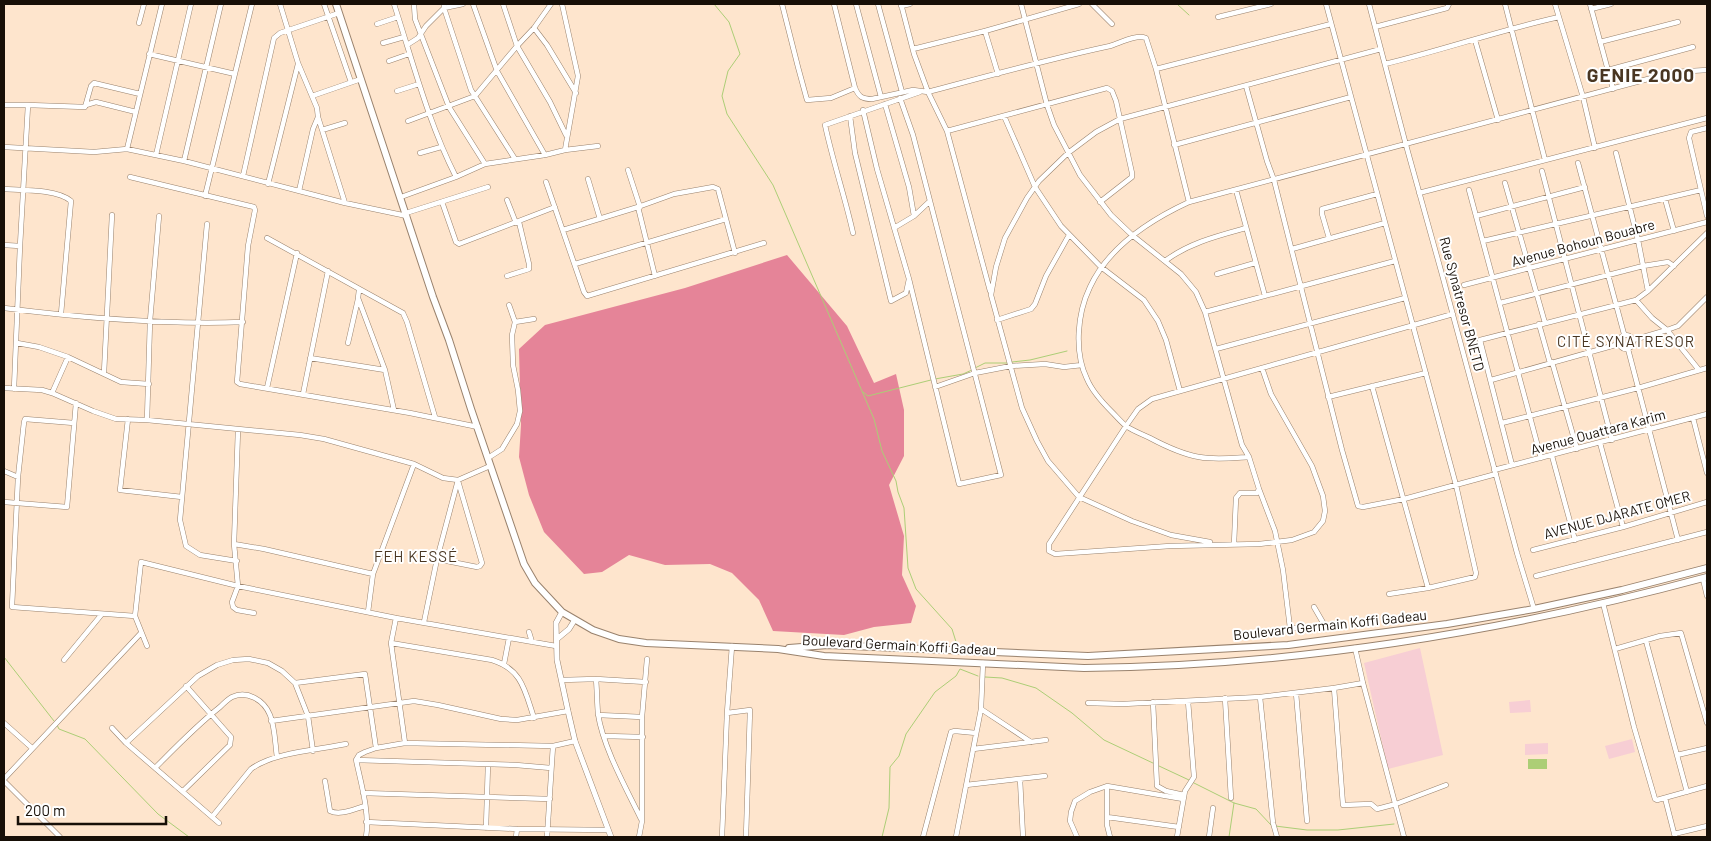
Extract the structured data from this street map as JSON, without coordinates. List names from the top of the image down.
{
  "streets": {
    "main road": ["Boulevard Germain Koffi Gadeau"],
    "street": [
      "Avenue Bohoun Bouabre",
      "Rue Synatresor BNETD",
      "Avenue Ouattara Karim",
      "AVENUE DJARATE OMER"
    ]
  },
  "crossings": [
    ["Rue Synatresor BNETD", "Avenue Ouattara Karim"],
    ["Rue Synatresor BNETD", "Boulevard Germain Koffi Gadeau"]
  ],
  "districts": ["GENIE 2000", "CITÉ SYNATRESOR", "FEH KESSÉ"],
  "scale_bar": "200 m"
}
